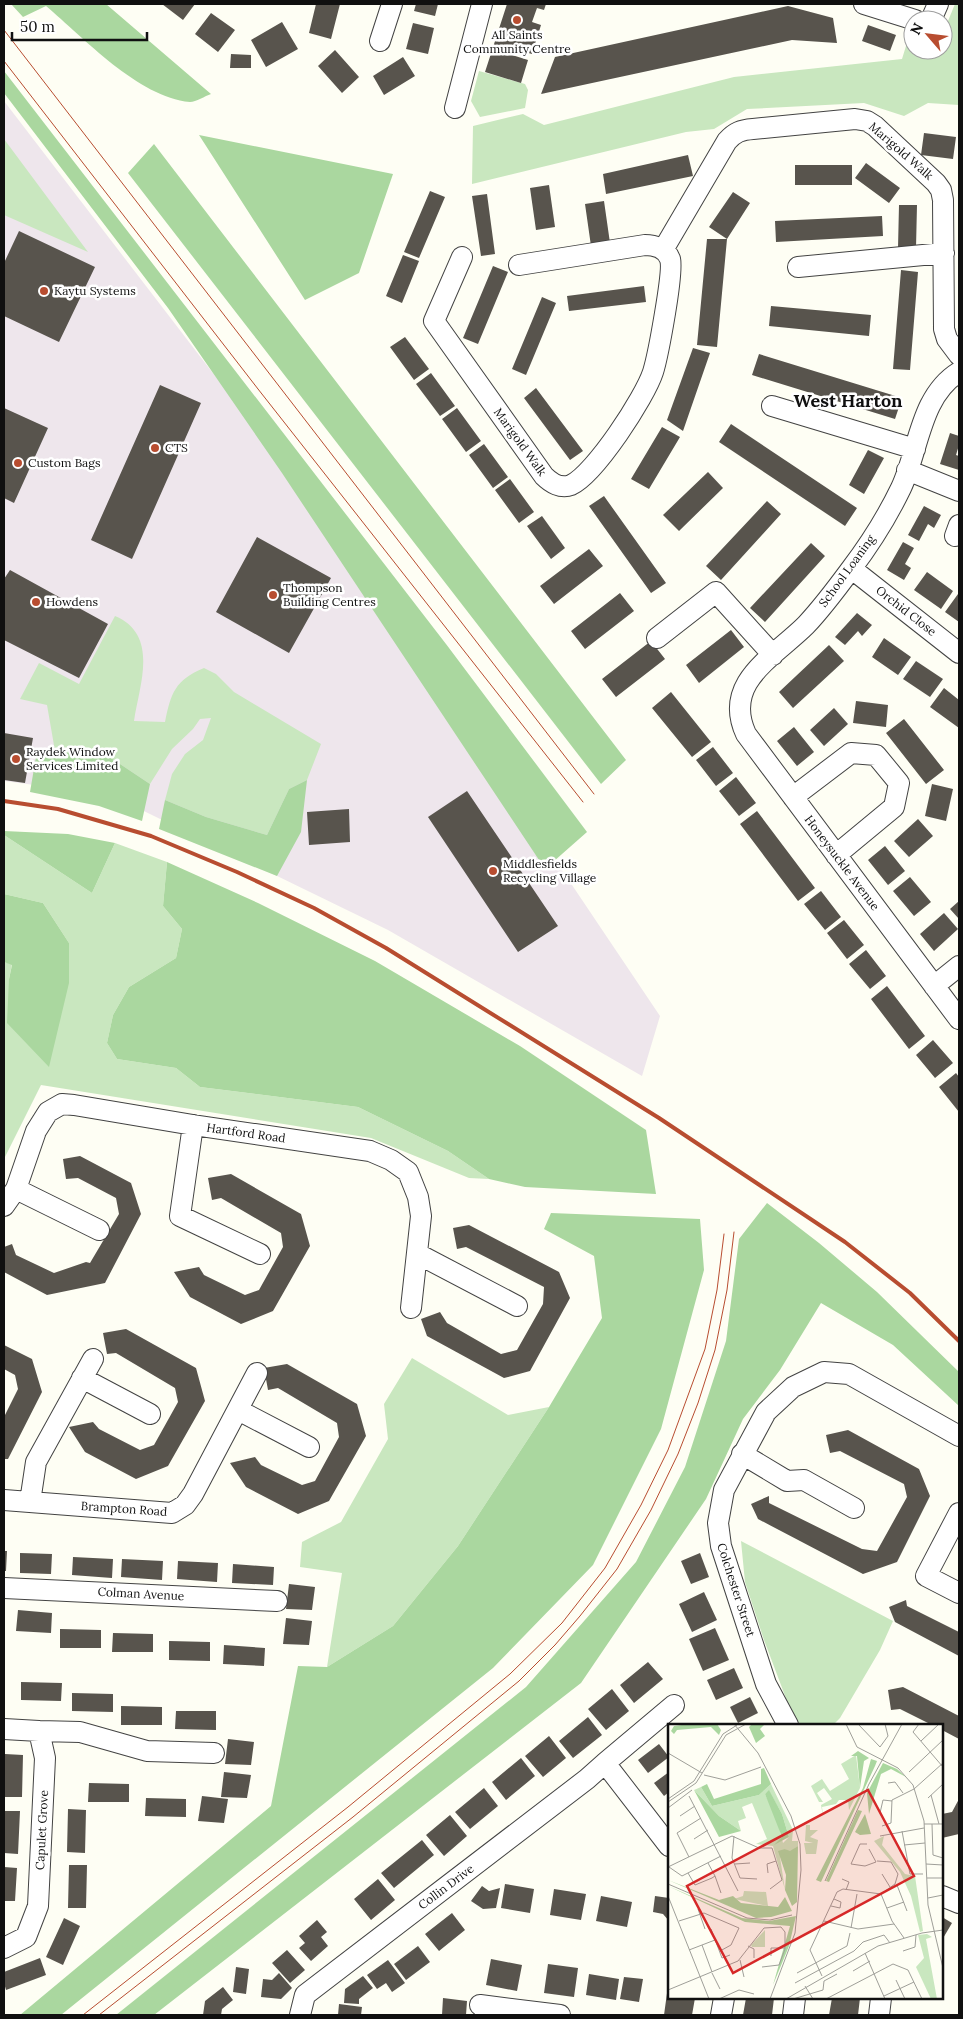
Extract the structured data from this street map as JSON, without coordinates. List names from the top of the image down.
{
  "streets": {
    "street": [
      "Marigold Walk",
      "School Loaning",
      "Orchid Close",
      "Honeysuckle Avenue",
      "Hartford Road",
      "Brampton Road",
      "Colchester Street",
      "Colman Avenue",
      "Capulet Grove",
      "Collin Drive"
    ]
  },
  "crossings": [
    ["School Loaning", "Orchid Close"],
    ["School Loaning", "Honeysuckle Avenue"]
  ],
  "districts": ["West Harton"],
  "places": [
    "All Saints Community Centre",
    "Kaytu Systems",
    "CTS",
    "Custom Bags",
    "Thompson Building Centres",
    "Howdens",
    "Raydek Window Services Limited",
    "Middlesfields Recycling Village"
  ],
  "scale_bar": "50 m",
  "north": "top left"
}
